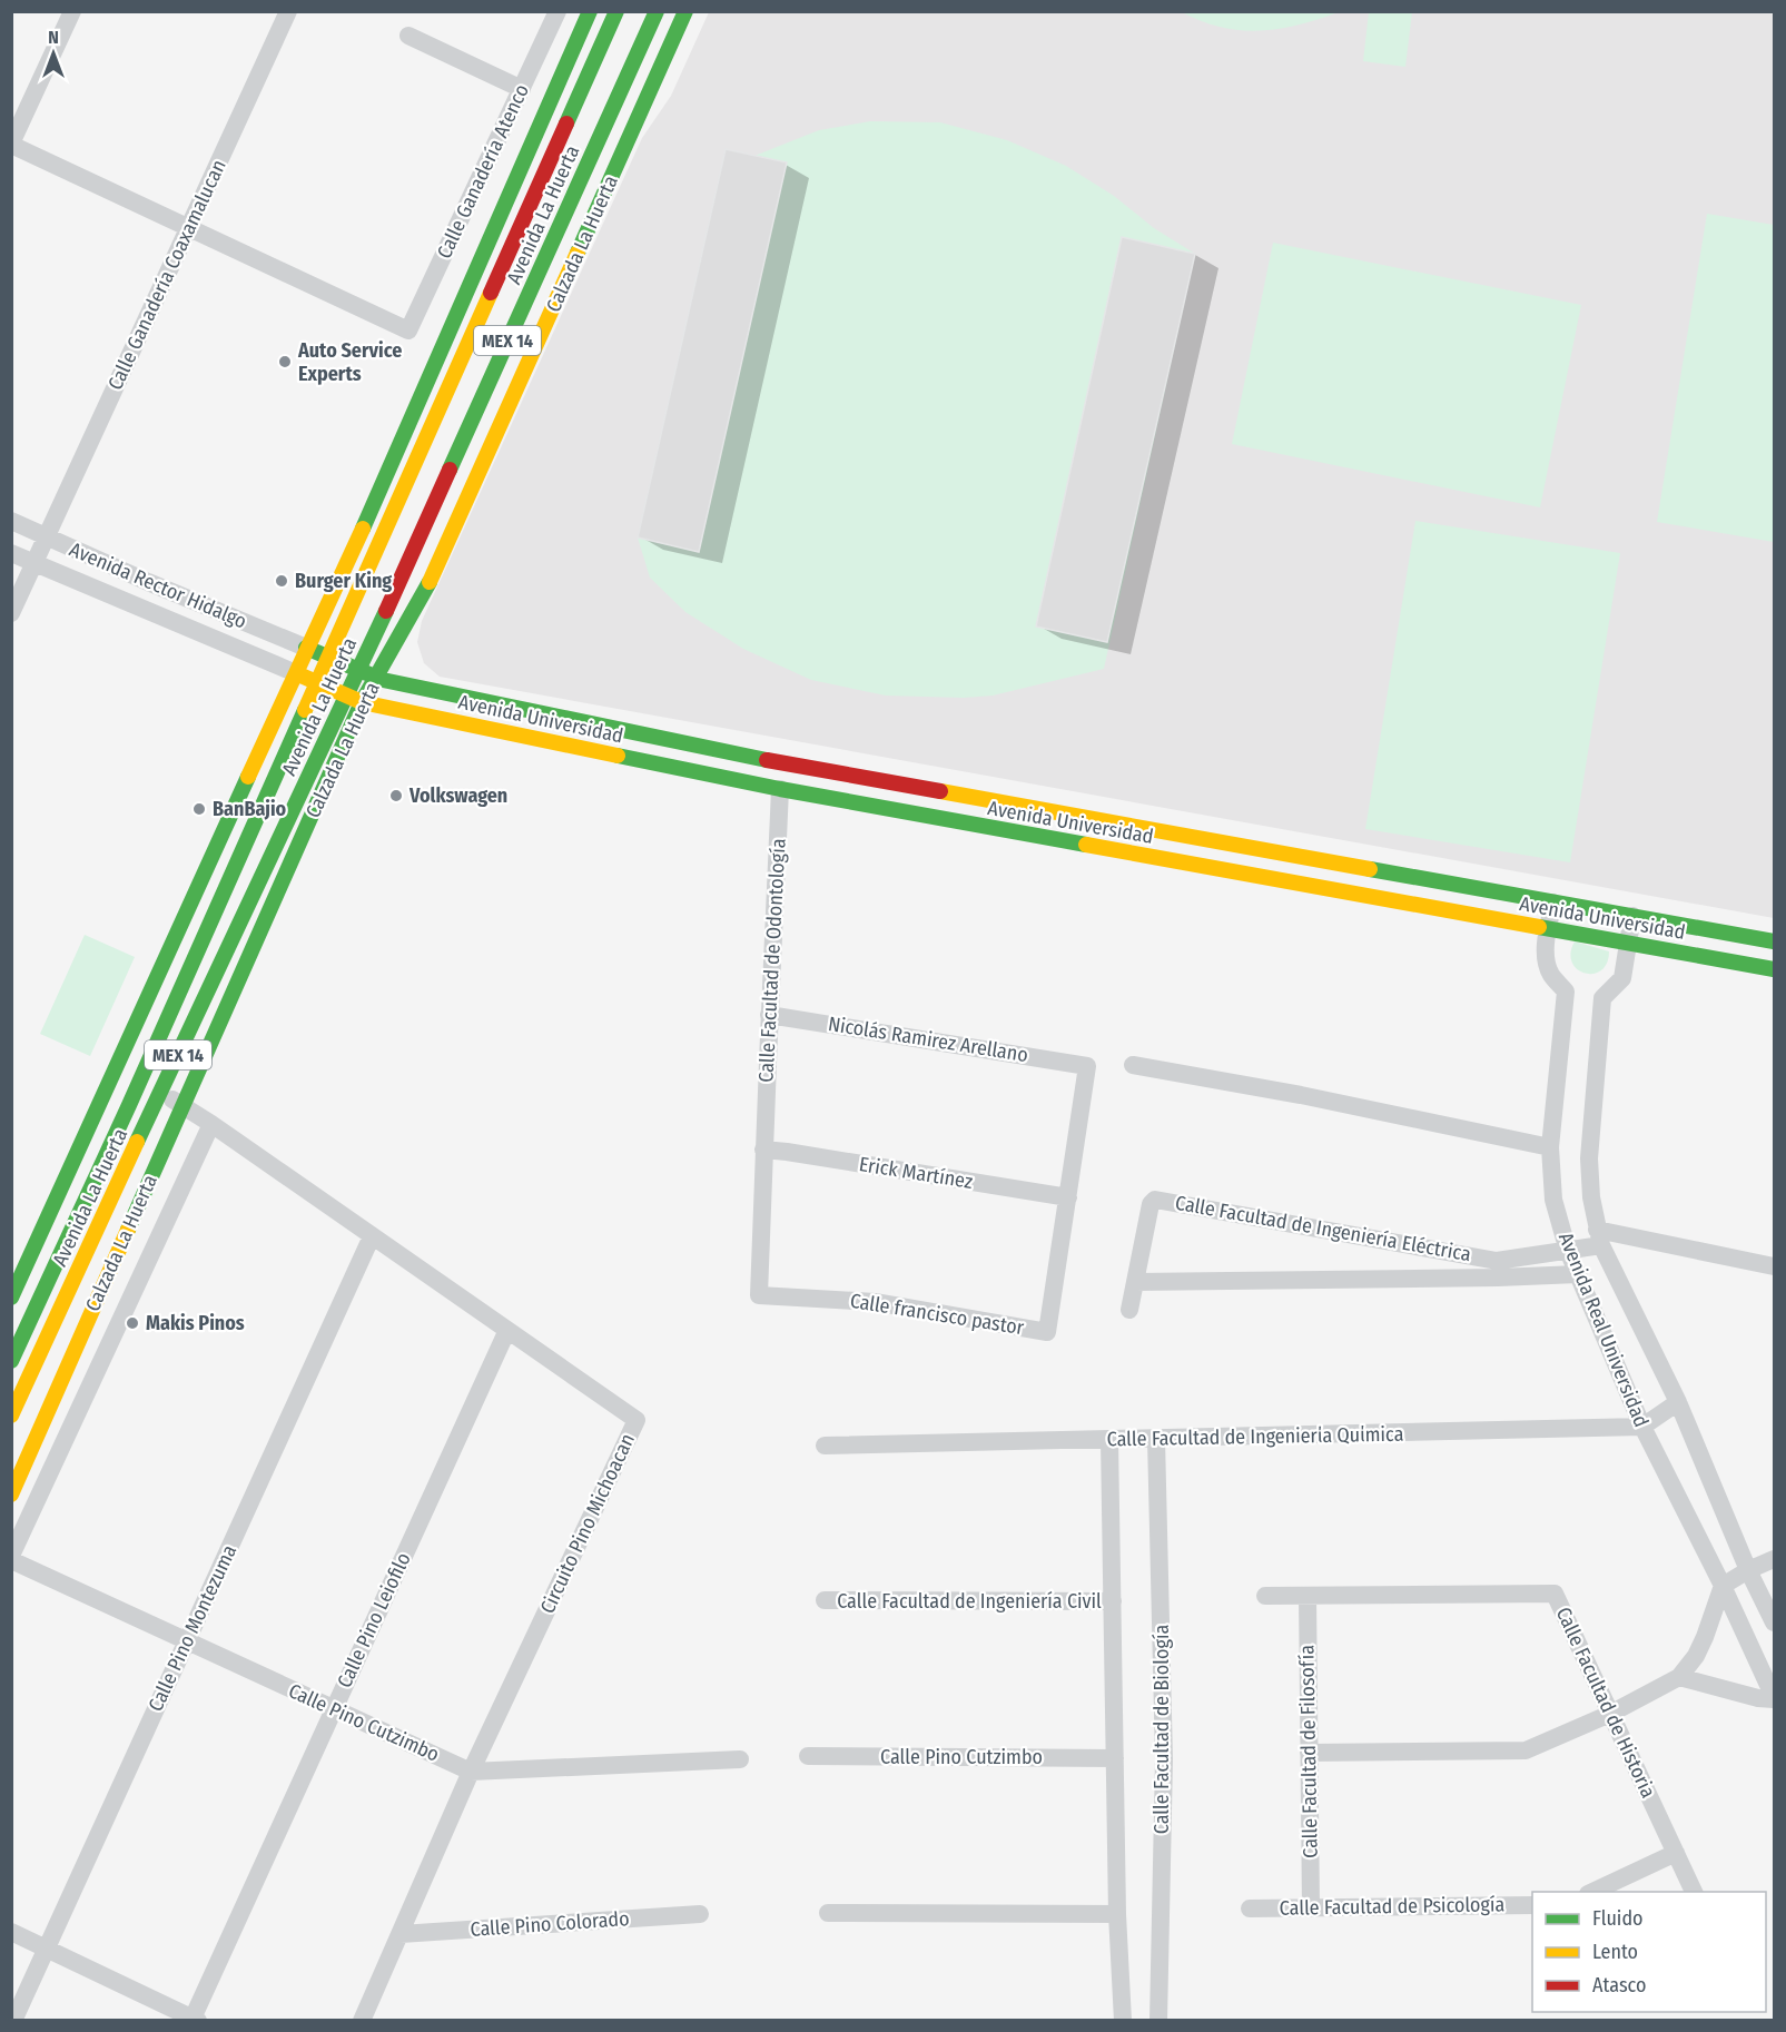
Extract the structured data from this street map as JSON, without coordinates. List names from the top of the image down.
{
  "streets": {
    "street": [
      "Calle Ganadería Atenco",
      "Avenida La Huerta",
      "Calzada La Huerta",
      "Calle Ganadería Coaxamalucan",
      "MEX 14",
      "Avenida Rector Hidalgo",
      "Avenida Universidad",
      "Calle Facultad de Odontología",
      "Nicolás Ramirez Arellano",
      "Erick Martínez",
      "Calle Facultad de Ingeniería Eléctrica",
      "Calle francisco pastor",
      "Avenida Real Universidad",
      "Calle Facultad de Ingenierίa Quίmica",
      "Circuito Pino Michoacan",
      "Calle Facultad de Ingeniería Civil",
      "Calle Pino Leiofilo",
      "Calle Pino Montezuma",
      "Calle Facultad de Historia",
      "Calle Pino Cutzimbo",
      "Calle Facultad de Biología",
      "Calle Facultad de Filosofía",
      "Calle Facultad de Psicología",
      "Calle Pino Colorado"
    ]
  },
  "crossings": [
    ["Calle Ganadería Atenco", "Calle Ganadería Coaxamalucan"],
    ["Avenida La Huerta", "Avenida Universidad"],
    ["Avenida La Huerta", "Circuito Pino Michoacan"],
    ["Calzada La Huerta", "Avenida Universidad"],
    ["Calzada La Huerta", "Circuito Pino Michoacan"],
    ["Calzada La Huerta", "Calle Pino Cutzimbo"],
    ["Calle Ganadería Coaxamalucan", "Avenida Rector Hidalgo"],
    ["Avenida Rector Hidalgo", "Avenida Universidad"],
    ["Avenida Universidad", "Calle Facultad de Odontología"],
    ["Avenida Universidad", "Avenida Real Universidad"],
    ["Calle Facultad de Odontología", "Nicolás Ramirez Arellano"],
    ["Calle Facultad de Odontología", "Erick Martínez"],
    ["Calle Facultad de Odontología", "Calle francisco pastor"],
    ["Nicolás Ramirez Arellano", "Calle francisco pastor"],
    ["Erick Martínez", "Calle francisco pastor"],
    ["Calle Facultad de Ingeniería Eléctrica", "Avenida Real Universidad"],
    ["Avenida Real Universidad", "Calle Facultad de Ingenierίa Quίmica"],
    ["Calle Facultad de Ingenierίa Quίmica", "Calle Facultad de Biología"],
    ["Circuito Pino Michoacan", "Calle Pino Leiofilo"],
    ["Circuito Pino Michoacan", "Calle Pino Montezuma"],
    ["Circuito Pino Michoacan", "Calle Pino Cutzimbo"],
    ["Circuito Pino Michoacan", "Calle Pino Colorado"],
    ["Calle Pino Leiofilo", "Calle Pino Cutzimbo"],
    ["Calle Pino Montezuma", "Calle Pino Cutzimbo"],
    ["Calle Facultad de Historia", "Calle Facultad de Filosofía"],
    ["Calle Facultad de Filosofía", "Calle Facultad de Psicología"]
  ],
  "places": [
    "Auto Service Experts",
    "Burger King",
    "Volkswagen",
    "BanBajio",
    "Makis Pinos"
  ],
  "legend": ["Fluido", "Lento", "Atasco"],
  "north": "top"
}
